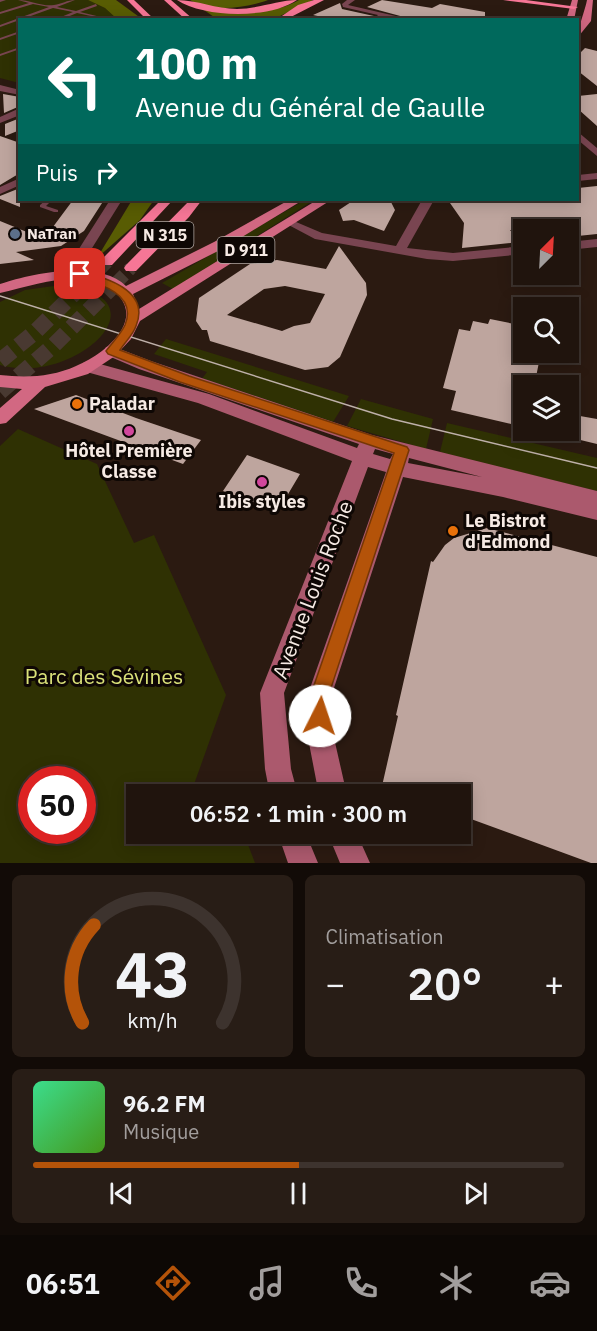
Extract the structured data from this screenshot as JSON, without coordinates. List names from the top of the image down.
{
  "streets": {
    "highway": ["N 315"],
    "main road": ["D 911", "Avenue Louis Roche"]
  },
  "parks": ["Parc des Sévines"],
  "places": [
    "NaTran",
    "Paladar",
    "Hôtel Première Classe",
    "Ibis styles",
    "Le Bistrot d'Edmond"
  ],
  "north": "top right",
  "page": {
    "turn": ["100 m", "Avenue du Général de Gaulle"],
    "then": "Puis",
    "limit": "50",
    "trip": "06:52 · 1 min · 300 m",
    "tile": "Climatisation",
    "heat": ["−", "20°", "+"],
    "song": ["96.2 FM", "Musique"],
    "tabs": "06:51",
    "gauge": ["43", "km/h"]
  }
}
